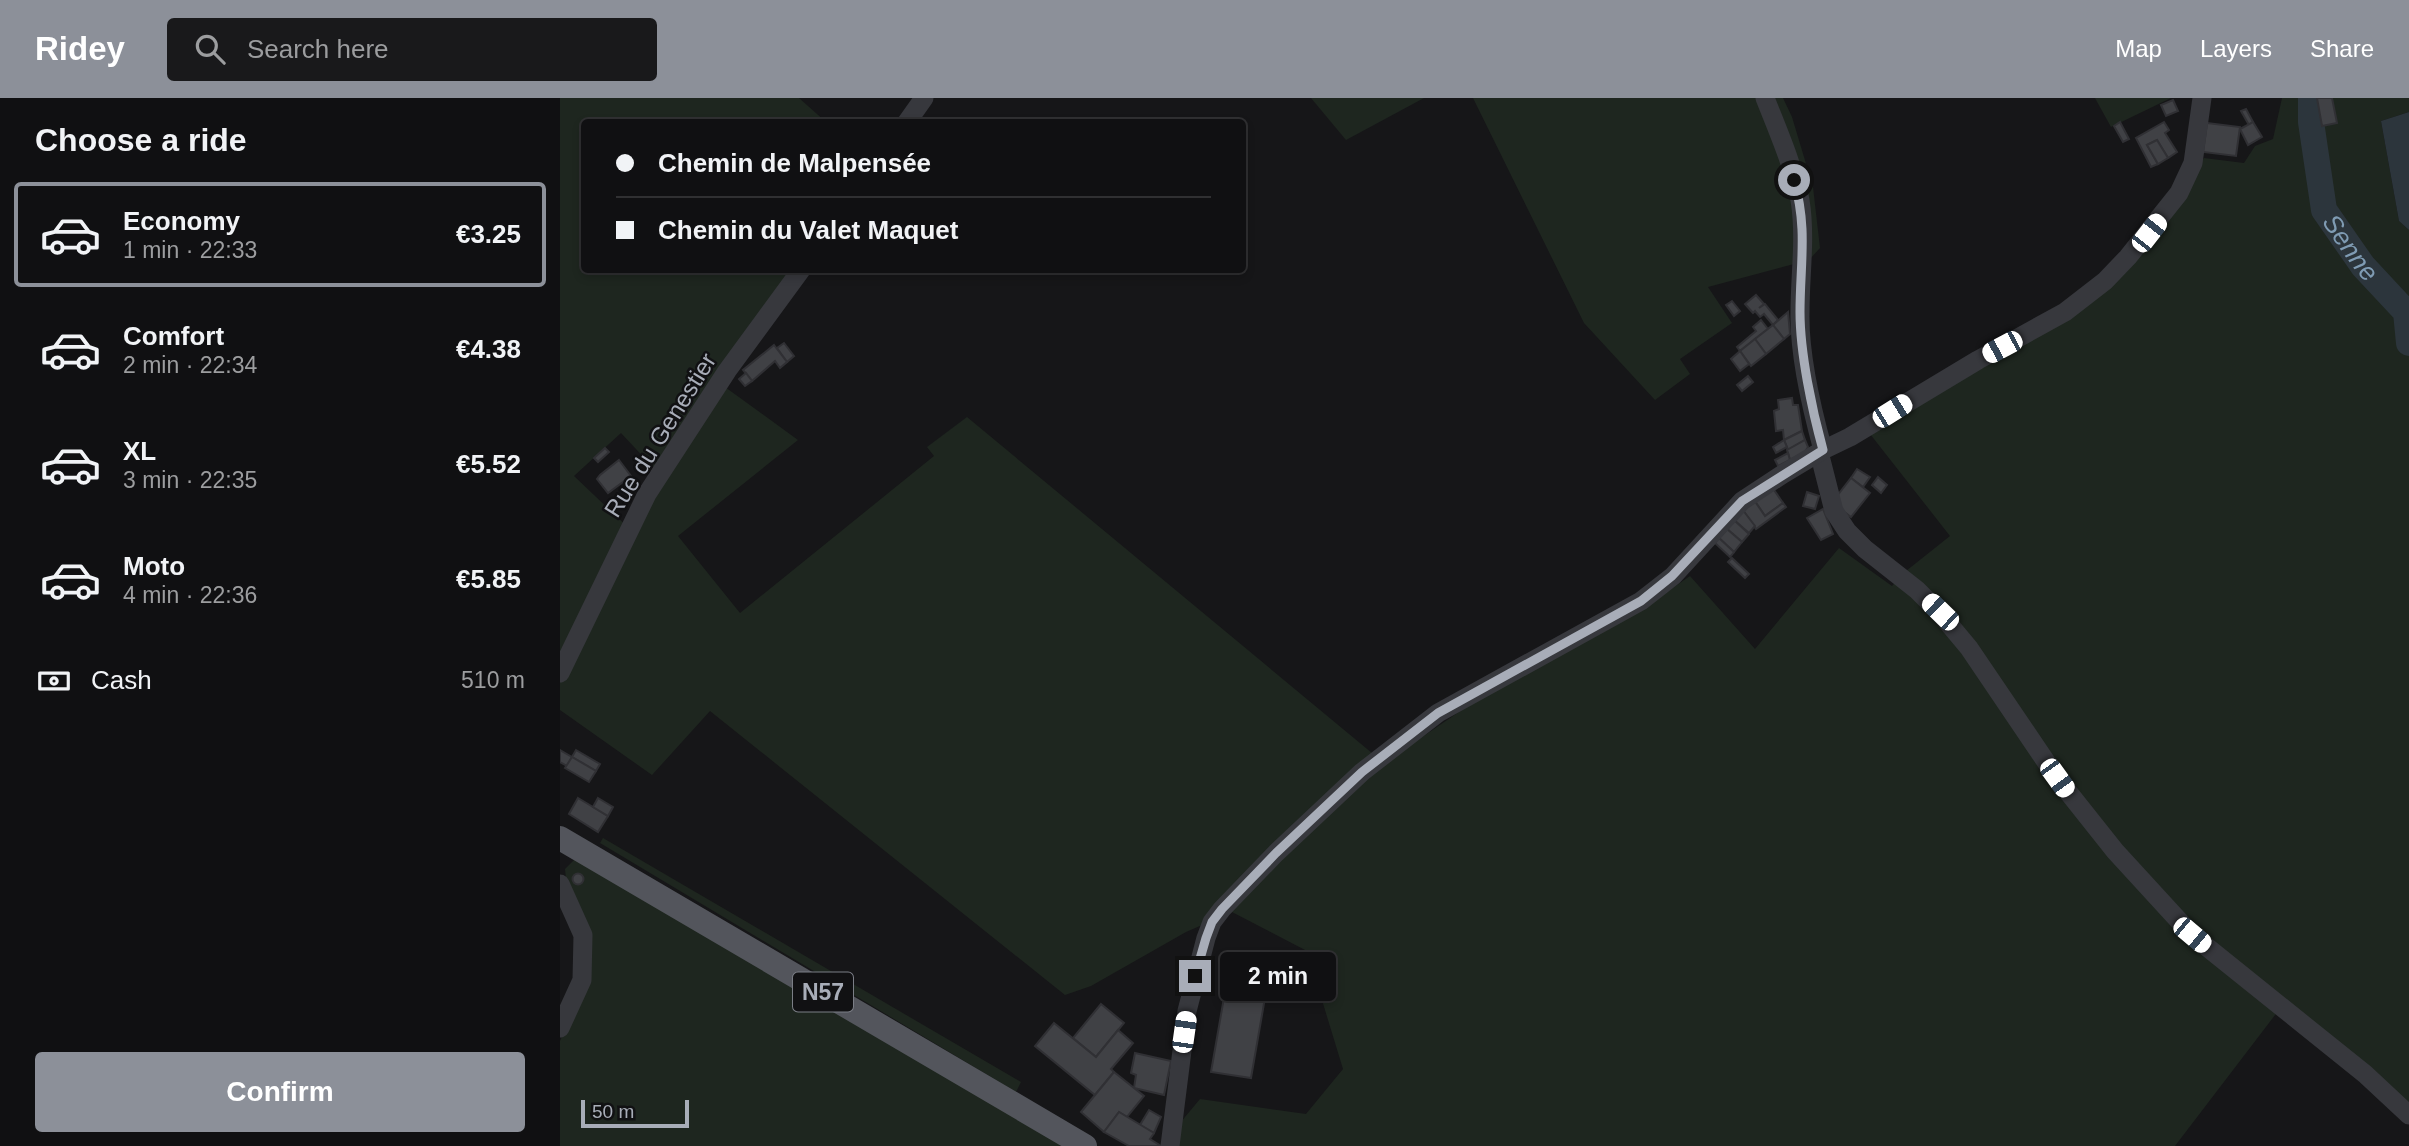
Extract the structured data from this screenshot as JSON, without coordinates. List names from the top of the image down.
{
  "streets": {
    "main road": ["N57"],
    "street": ["Rue du Genestier"]
  },
  "water": ["Senne"],
  "scale_bar": "50 m",
  "page": {
    "header": "Ridey",
    "search": "Search here",
    "nav": ["Map", "Layers", "Share"],
    "heading": "Choose a ride",
    "banner": ["Chemin de Malpensée", "Chemin du Valet Maquet"],
    "list": [
      {
        "name": "Economy",
        "note": "1 min · 22:33",
        "value": "€3.25"
      },
      {
        "name": "Comfort",
        "note": "2 min · 22:34",
        "value": "€4.38"
      },
      {
        "name": "XL",
        "note": "3 min · 22:35",
        "value": "€5.52"
      },
      {
        "name": "Moto",
        "note": "4 min · 22:36",
        "value": "€5.85"
      }
    ],
    "pay": ["Cash", "510 m"],
    "bubble": "2 min",
    "buttons": "Confirm",
    "scale": "50 m"
  }
}
